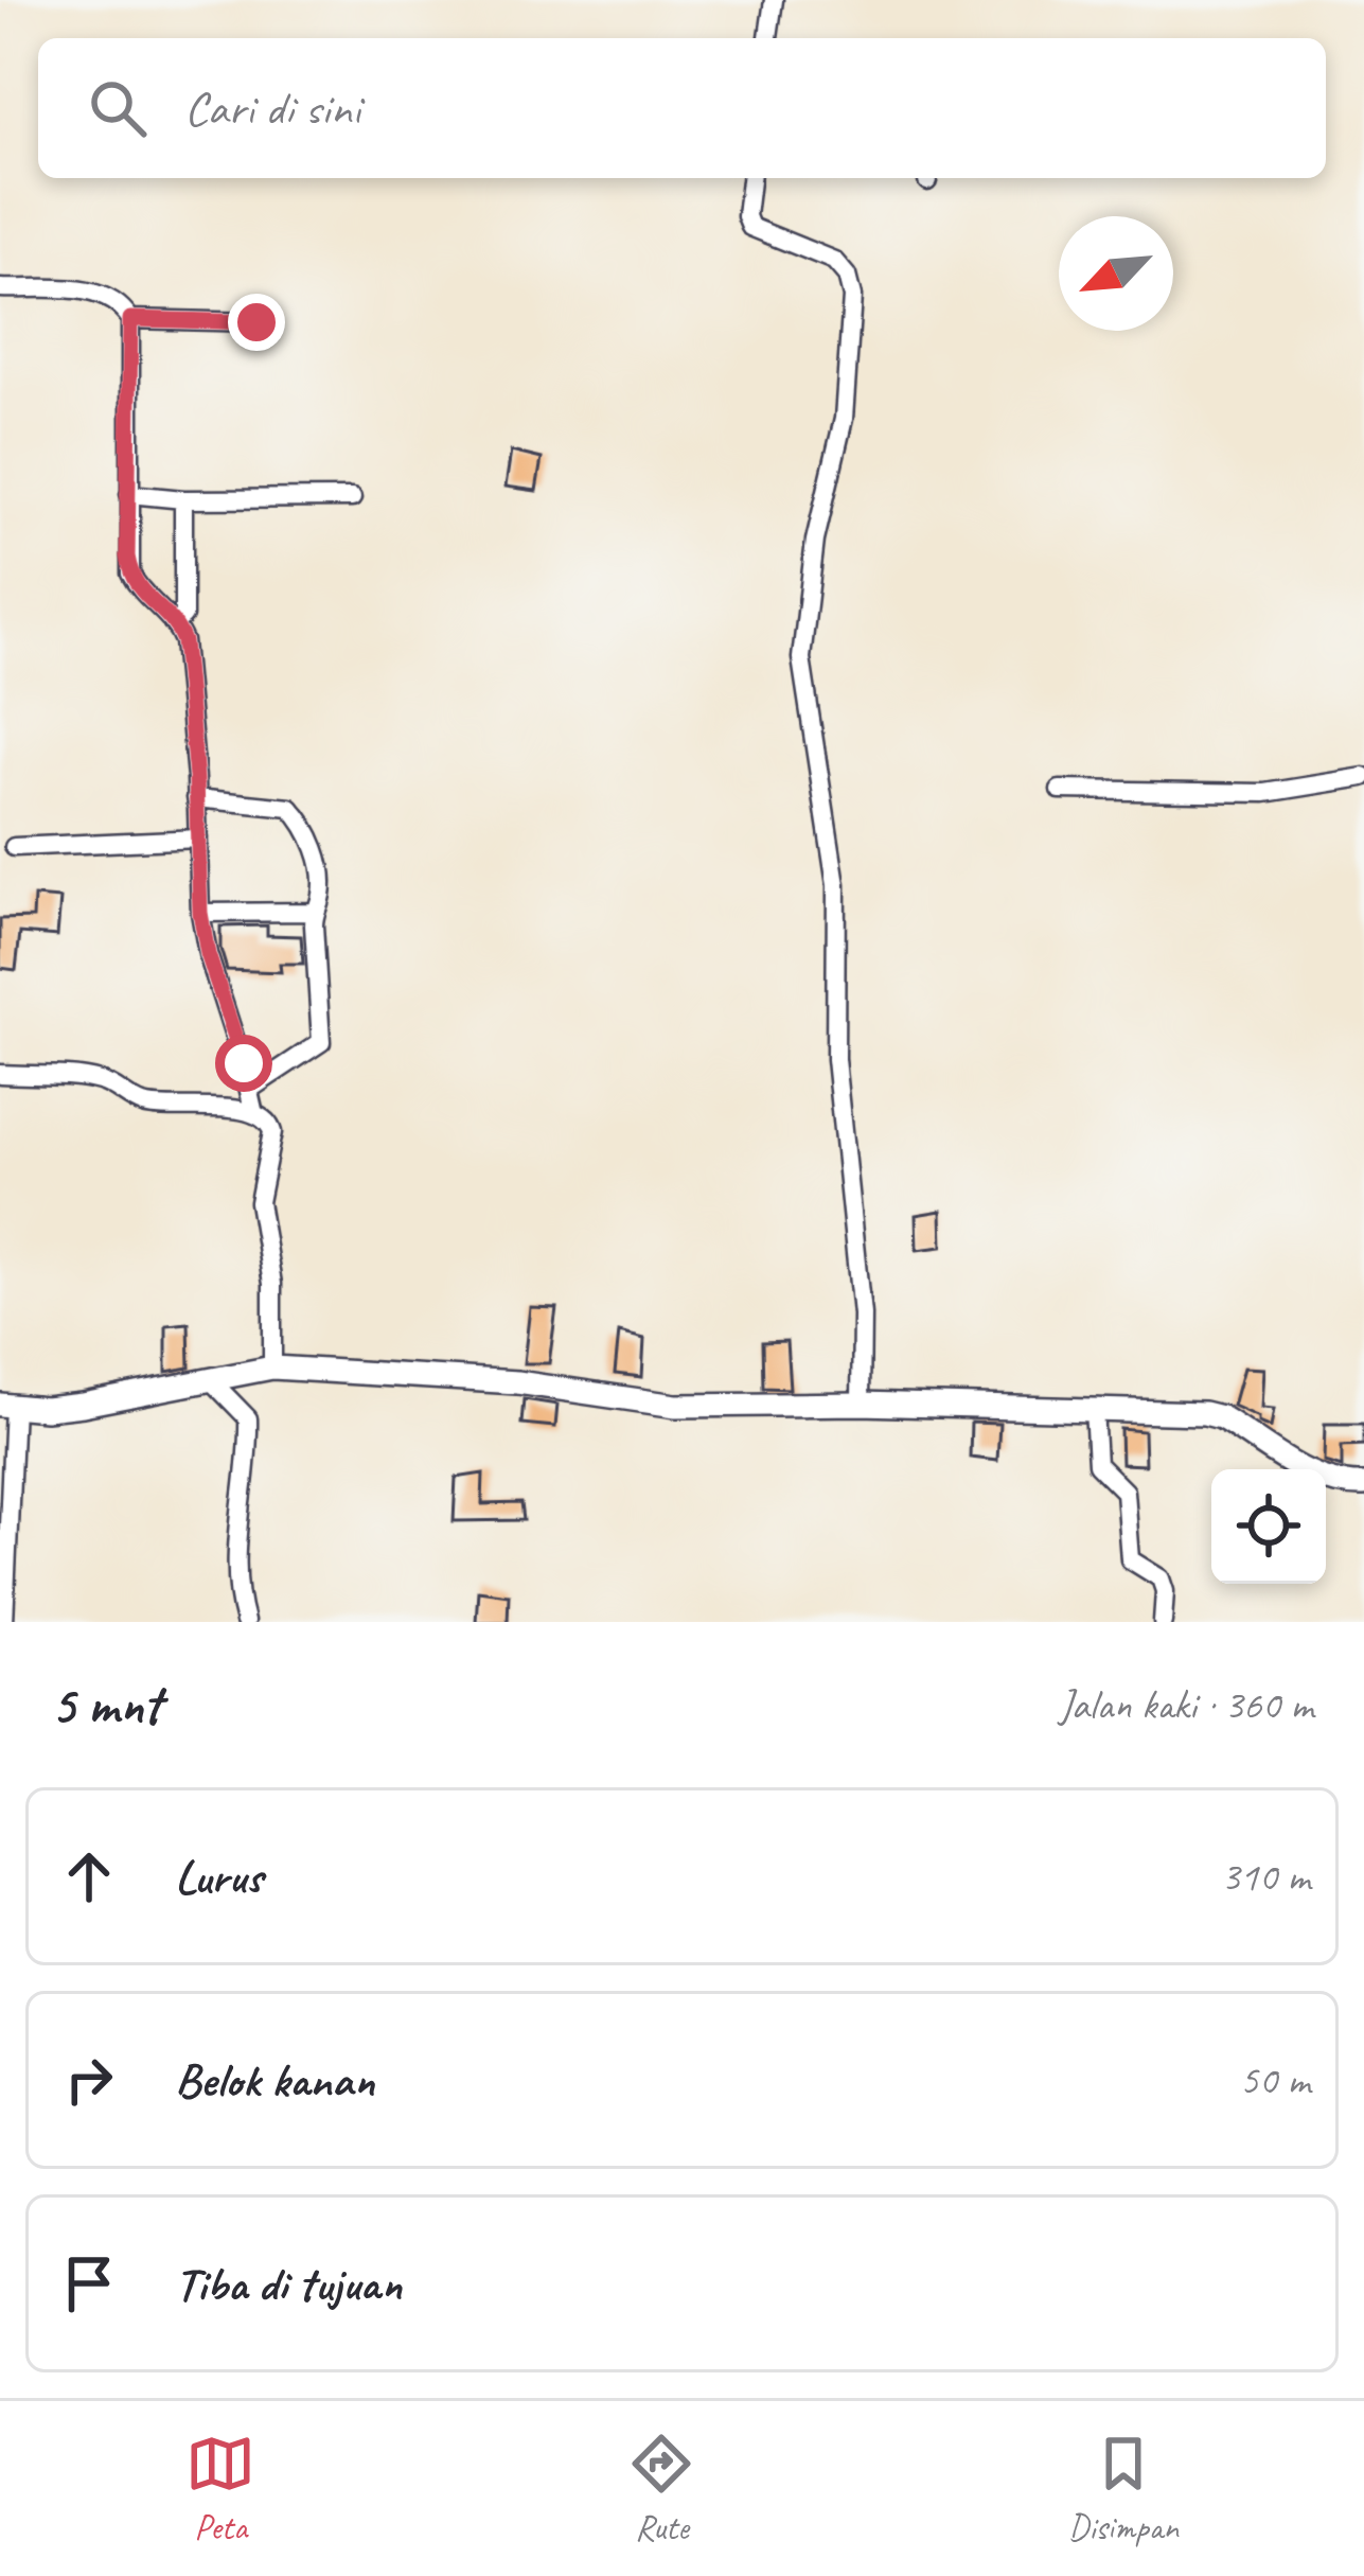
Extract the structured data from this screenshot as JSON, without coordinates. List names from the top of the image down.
{
  "north": "bottom left",
  "page": {
    "search": "Cari di sini",
    "heading": ["5 mnt", "Jalan kaki · 360 m"],
    "list": [
      ["Lurus", "310 m"],
      ["Belok kanan", "50 m"],
      "Tiba di tujuan"
    ],
    "nav": ["Peta", "Rute", "Disimpan"]
  }
}
